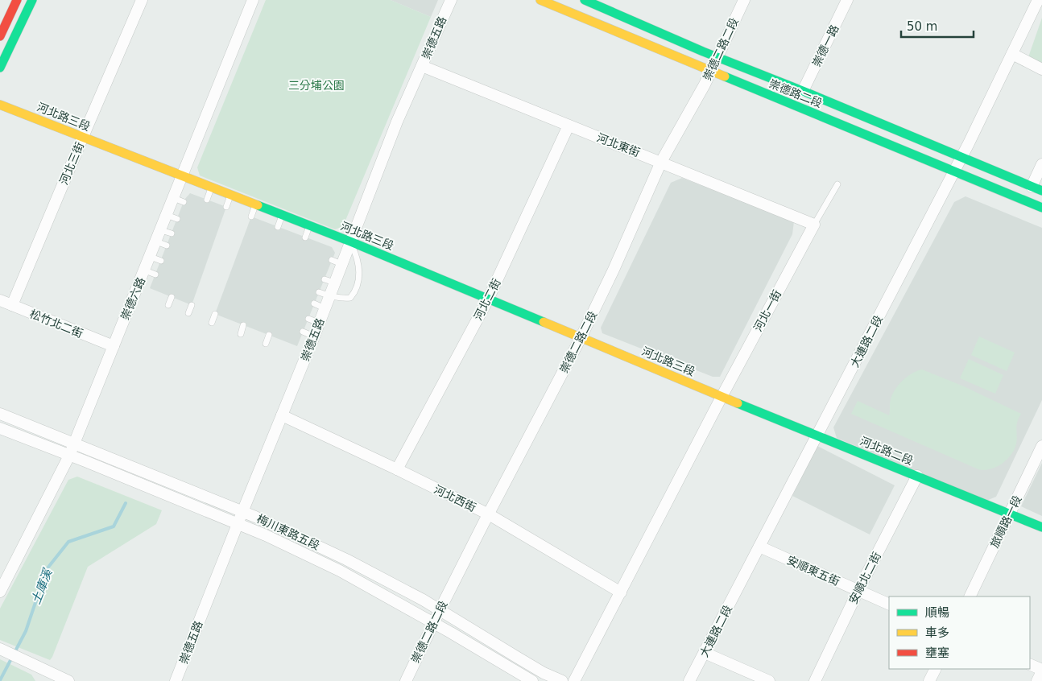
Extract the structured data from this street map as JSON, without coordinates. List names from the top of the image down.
{
  "streets": {
    "street": [
      "崇德五路",
      "崇德一路",
      "崇德二路二段",
      "崇德路二段",
      "河北路三段",
      "河北東街",
      "河北三街",
      "崇德六路",
      "河北二街",
      "河北一街",
      "松竹北二街",
      "大連路二段",
      "河北路二段",
      "河北西街",
      "旅順路一段",
      "梅川東路五段",
      "安順東五街",
      "安順北二街"
    ]
  },
  "crossings": [
    ["崇德五路", "河北路三段"],
    ["崇德五路", "河北東街"],
    ["崇德五路", "河北西街"],
    ["崇德五路", "梅川東路五段"],
    ["崇德一路", "崇德路二段"],
    ["崇德二路二段", "崇德路二段"],
    ["崇德二路二段", "河北路三段"],
    ["崇德二路二段", "河北東街"],
    ["崇德二路二段", "河北西街"],
    ["崇德二路二段", "梅川東路五段"],
    ["崇德路二段", "大連路二段"],
    ["河北路三段", "河北三街"],
    ["河北路三段", "崇德六路"],
    ["河北路三段", "河北二街"],
    ["河北路三段", "河北一街"],
    ["河北路三段", "河北路二段"],
    ["河北東街", "河北二街"],
    ["河北東街", "河北一街"],
    ["河北三街", "松竹北二街"],
    ["崇德六路", "松竹北二街"],
    ["崇德六路", "梅川東路五段"],
    ["河北二街", "河北西街"],
    ["河北一街", "河北路二段"],
    ["河北一街", "河北西街"],
    ["大連路二段", "河北路二段"],
    ["大連路二段", "安順東五街"],
    ["河北路二段", "旅順路一段"],
    ["河北路二段", "安順北二街"],
    ["安順東五街", "安順北二街"]
  ],
  "water": ["土庫溪"],
  "parks": ["三分埔公園"],
  "legend": ["順暢", "車多", "壅塞"],
  "scale_bar": "50 m"
}
